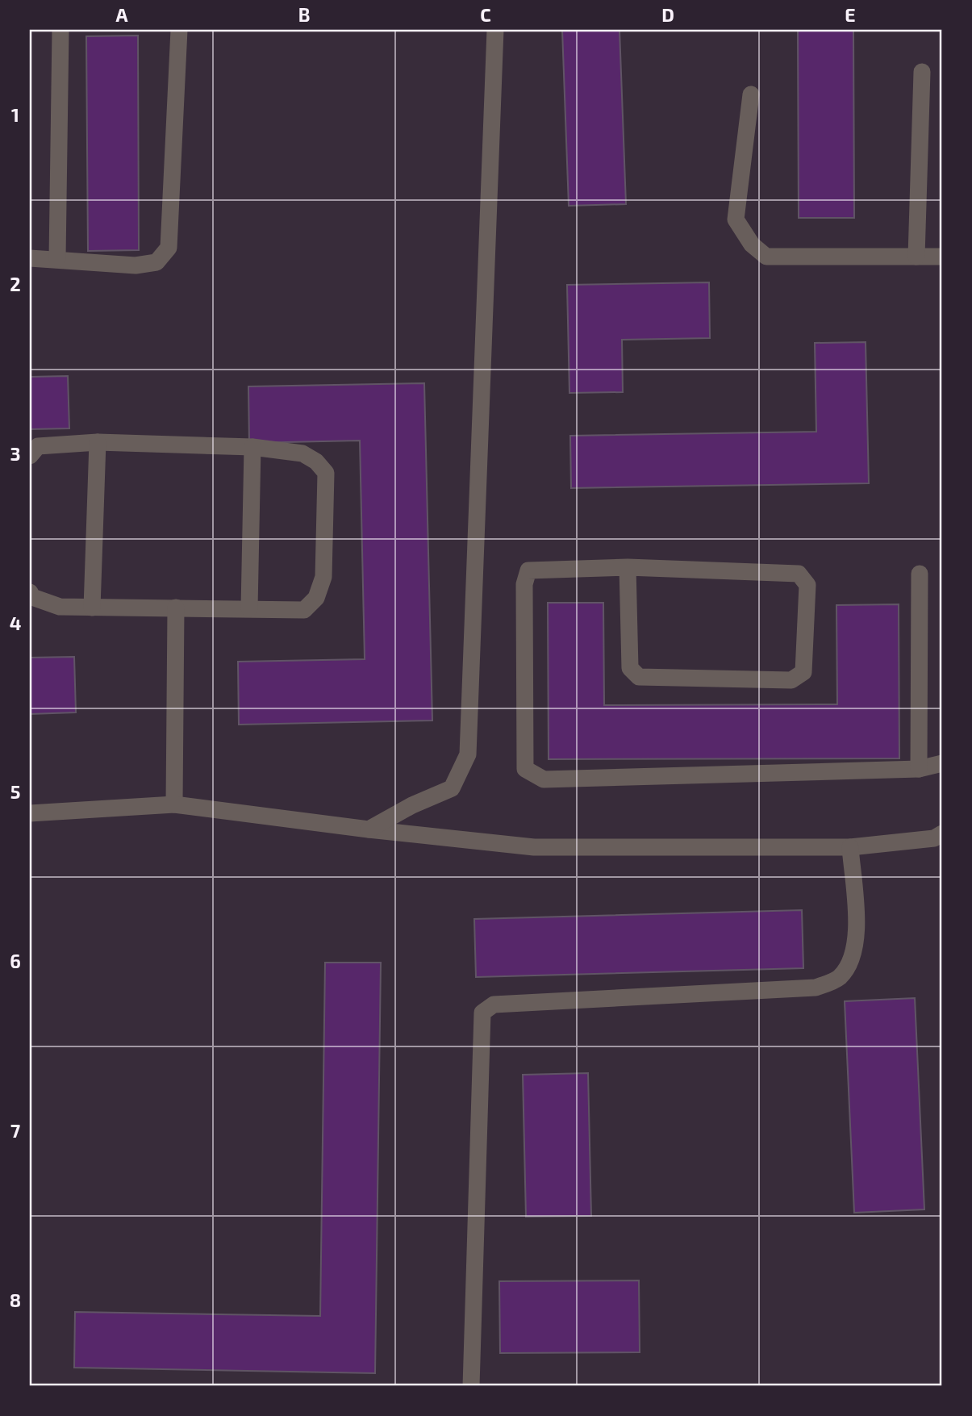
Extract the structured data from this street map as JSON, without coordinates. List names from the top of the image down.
{
  "grid": {
    "columns": [
      "A",
      "B",
      "C",
      "D",
      "E"
    ],
    "rows": [
      "1",
      "2",
      "3",
      "4",
      "5",
      "6",
      "7",
      "8"
    ]
  }
}
